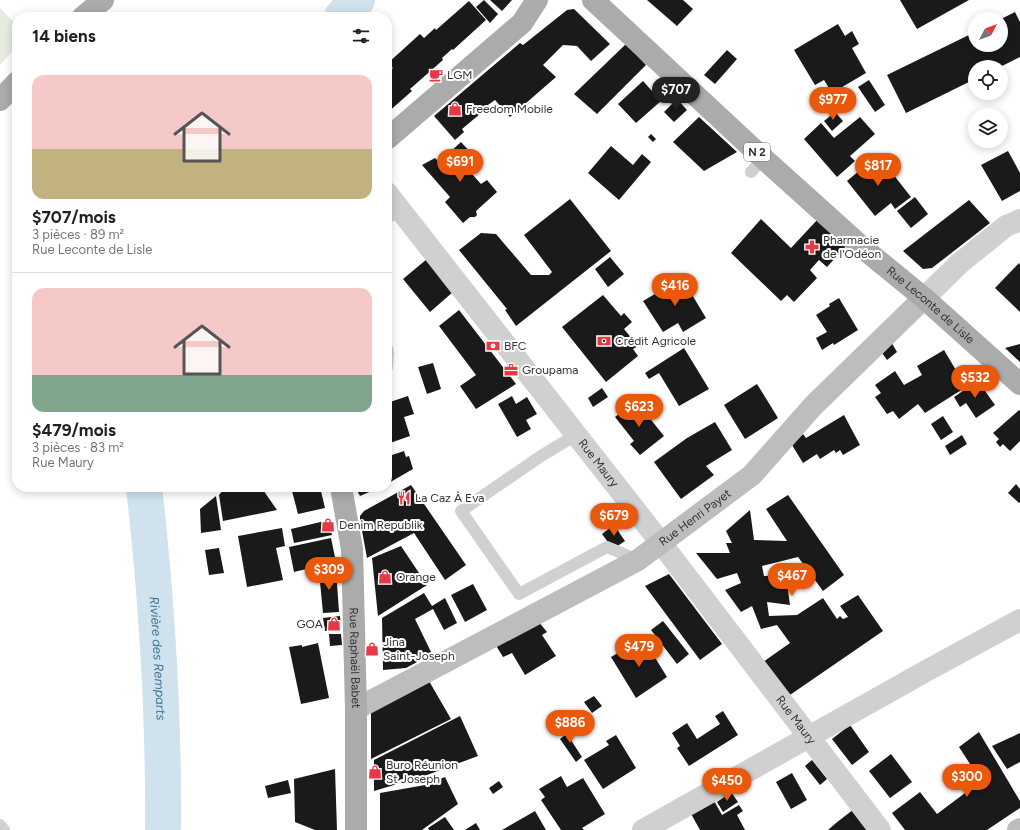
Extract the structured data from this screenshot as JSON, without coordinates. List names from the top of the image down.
{
  "streets": {
    "main road": ["N 2", "Rue Leconte de Lisle", "Rue Raphaël Babet"],
    "street": ["Rue Maury", "Rue Henri Payet"]
  },
  "crossings": [
    ["Rue Leconte de Lisle", "Rue Henri Payet"],
    ["Rue Maury", "Rue Henri Payet"],
    ["Rue Henri Payet", "Rue Raphaël Babet"]
  ],
  "water": ["Rivière des Remparts"],
  "places": {
    "cafe": ["LGM"],
    "shop": [
      "Freedom Mobile",
      "Denim Republik",
      "Orange",
      "GOA",
      "Jina Saint-Joseph",
      "Buro Réunion St Joseph"
    ],
    "pharmacy": ["Pharmacie de l'Odéon"],
    "bank": ["Crédit Agricole", "BFC"],
    "office": ["Groupama"],
    "restaurant": ["La Caz À Eva"]
  },
  "north": "top right",
  "page": {
    "heading": "14 biens",
    "list": [
      {
        "name": "$707/mois",
        "note": "3 pièces · 89 m² · Rue Leconte de Lisle"
      },
      {
        "name": "$479/mois",
        "note": "3 pièces · 83 m² · Rue Maury"
      }
    ],
    "price": [
      "$707",
      "$977",
      "$691",
      "$817",
      "$416",
      "$532",
      "$623",
      "$679",
      "$309",
      "$467",
      "$479",
      "$886",
      "$300",
      "$450"
    ]
  }
}
